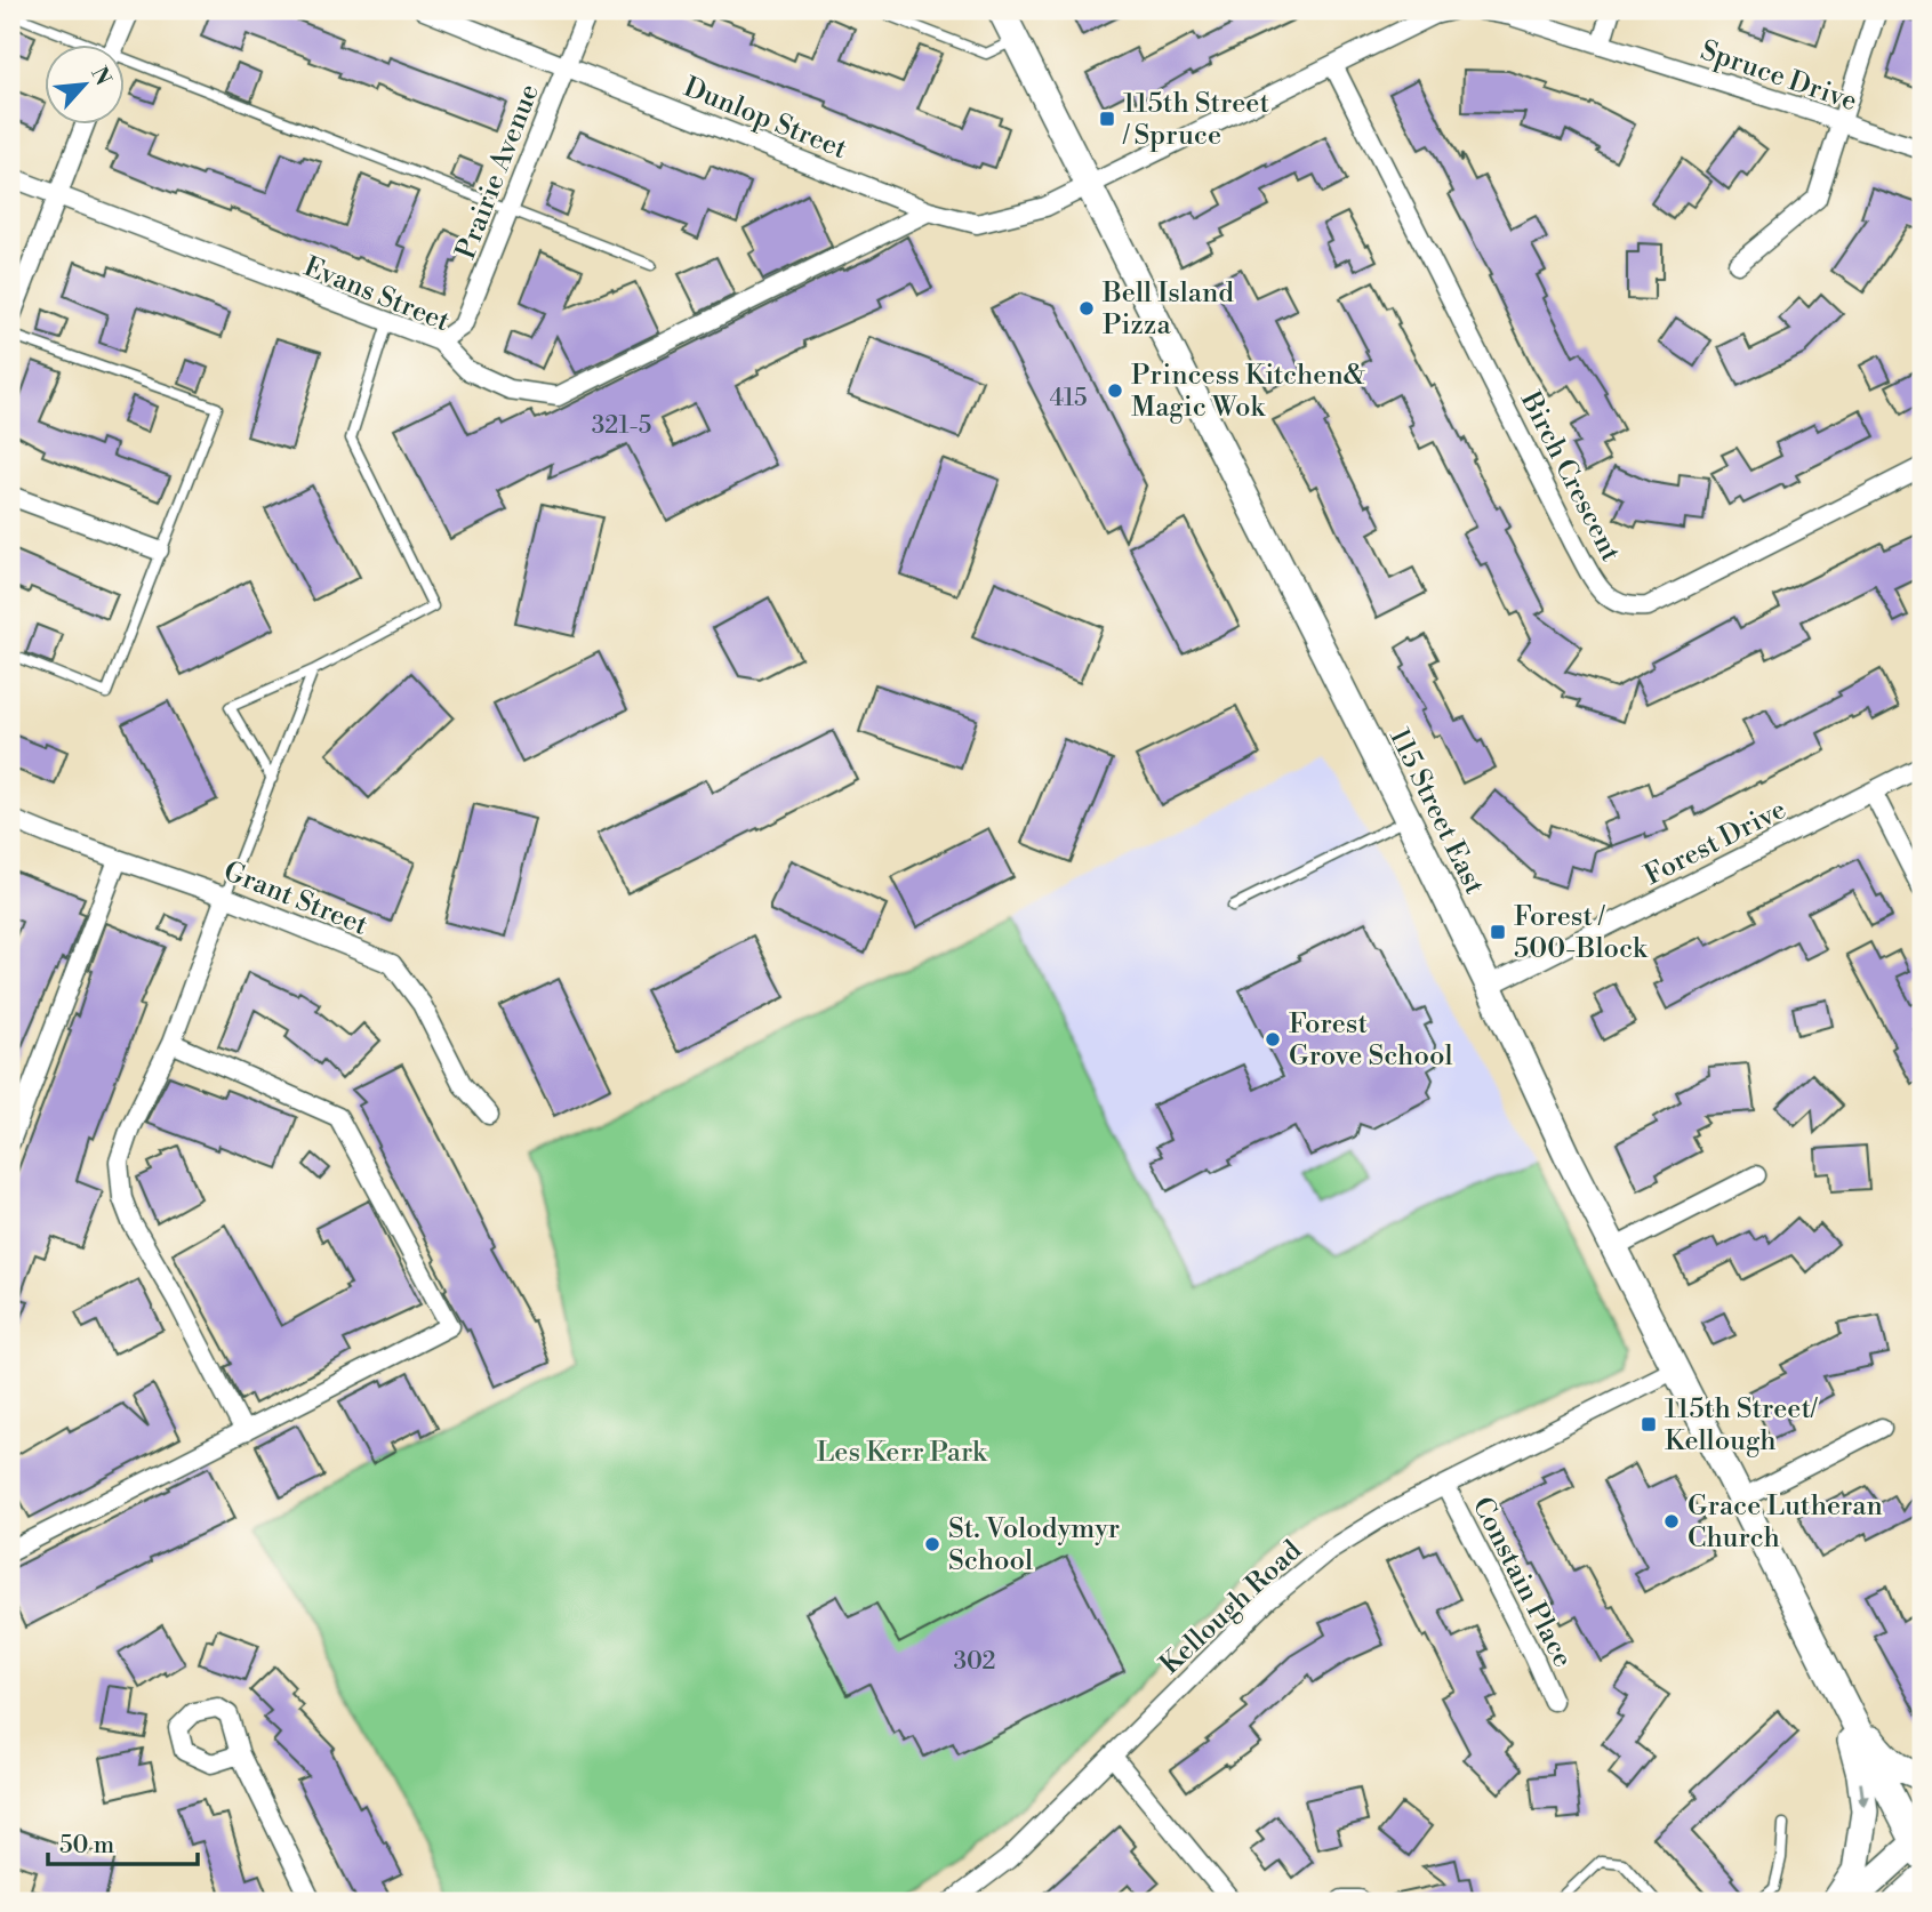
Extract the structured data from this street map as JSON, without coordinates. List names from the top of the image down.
{
  "streets": {
    "street": [
      "Spruce Drive",
      "Dunlop Street",
      "Prairie Avenue",
      "Evans Street",
      "Birch Crescent",
      "115 Street East",
      "Forest Drive",
      "Grant Street",
      "Constain Place",
      "Kellough Road"
    ]
  },
  "crossings": [
    ["Dunlop Street", "Prairie Avenue"],
    ["Dunlop Street", "Evans Street"],
    ["Dunlop Street", "115 Street East"],
    ["Prairie Avenue", "Evans Street"],
    ["115 Street East", "Forest Drive"],
    ["115 Street East", "Kellough Road"],
    ["Constain Place", "Kellough Road"]
  ],
  "parks": ["Les Kerr Park"],
  "places": {
    "transit": ["115th Street / Spruce", "Forest / 500-Block", "115th Street/ Kellough"],
    "other": [
      "Bell Island Pizza",
      "Princess Kitchen& Magic Wok",
      "Forest Grove School",
      "Grace Lutheran Church",
      "St. Volodymyr School"
    ]
  },
  "house_numbers": ["415", "321-5", "302"],
  "scale_bar": "50 m",
  "north": "top right"
}
